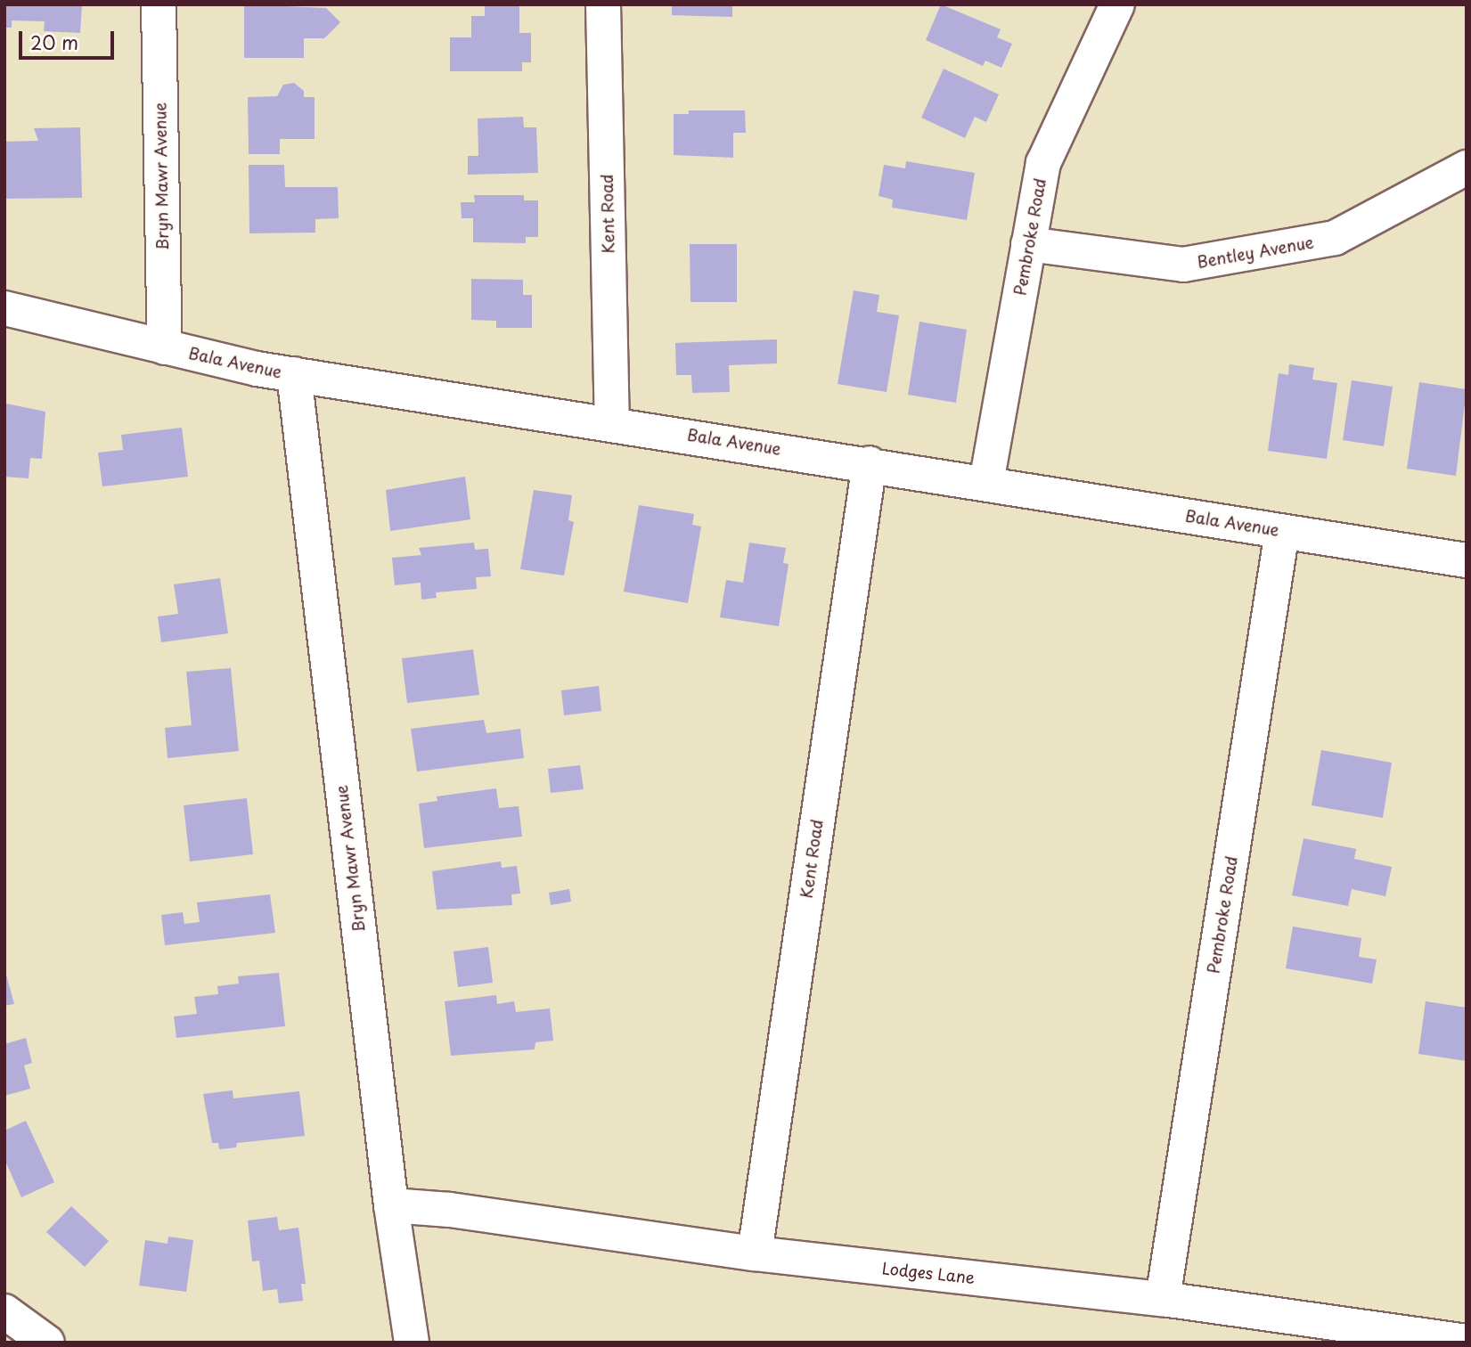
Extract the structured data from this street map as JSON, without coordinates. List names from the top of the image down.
{
  "streets": {
    "street": [
      "Bryn Mawr Avenue",
      "Kent Road",
      "Pembroke Road",
      "Bentley Avenue",
      "Bala Avenue",
      "Lodges Lane"
    ]
  },
  "crossings": [
    ["Bryn Mawr Avenue", "Bala Avenue"],
    ["Bryn Mawr Avenue", "Lodges Lane"],
    ["Kent Road", "Bala Avenue"],
    ["Kent Road", "Lodges Lane"],
    ["Pembroke Road", "Bentley Avenue"],
    ["Pembroke Road", "Bala Avenue"],
    ["Pembroke Road", "Lodges Lane"]
  ],
  "scale_bar": "20 m"
}
